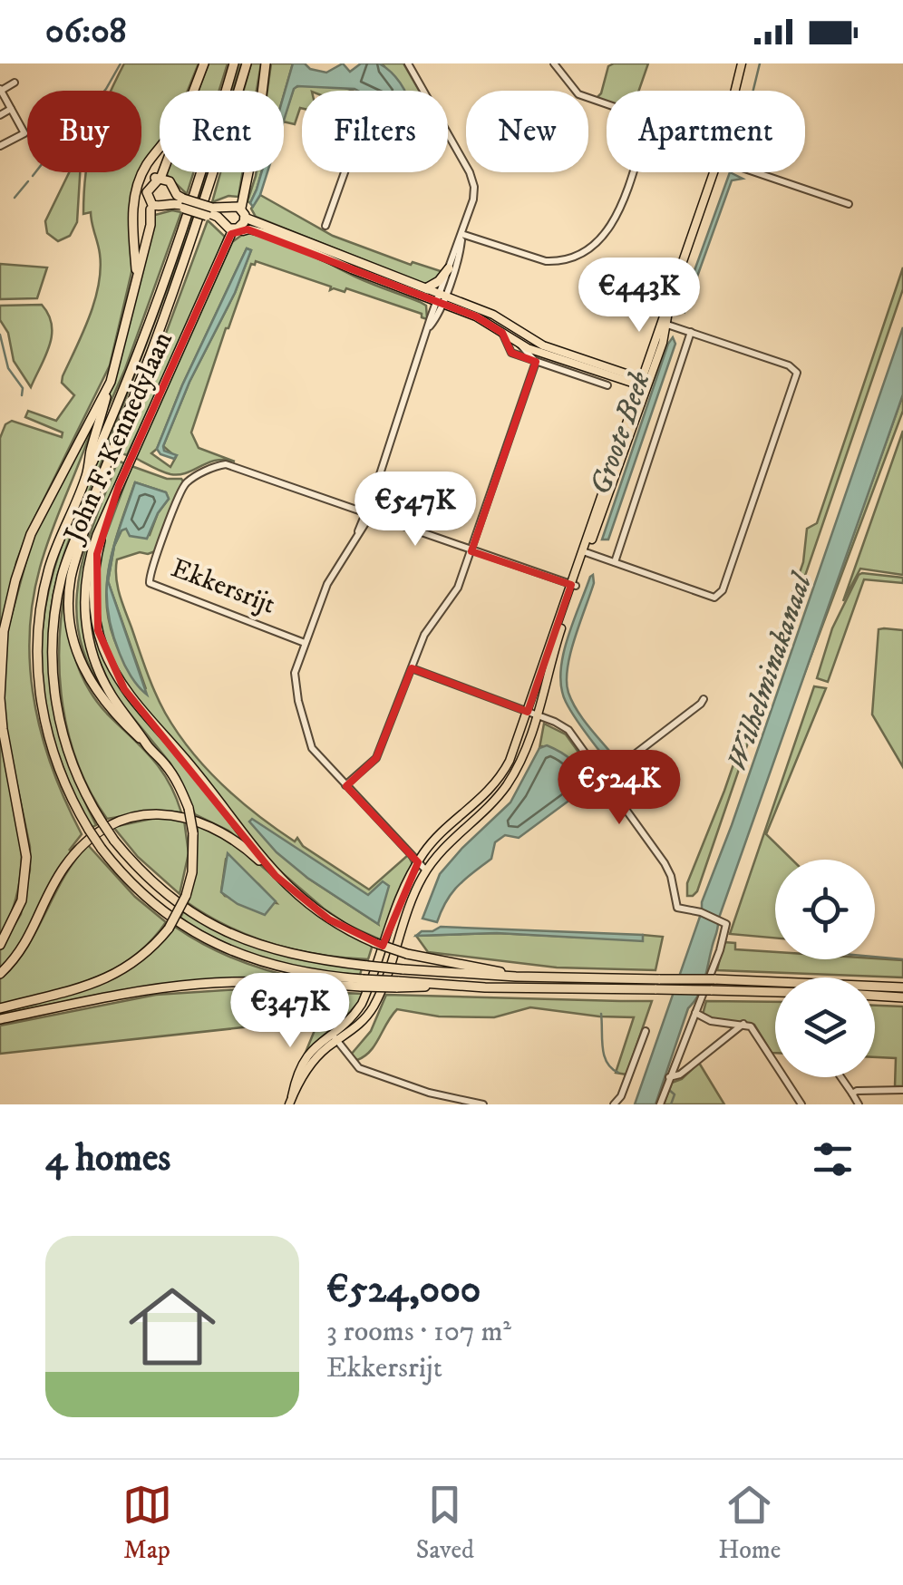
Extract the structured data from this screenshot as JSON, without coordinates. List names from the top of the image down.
{
  "streets": {
    "highway": ["John F. Kennedylaan"],
    "street": ["Ekkersrijt"]
  },
  "water": ["Groote Beek", "Wilhelminakanaal"],
  "page": {
    "status": "06:08",
    "chip": [
      "Buy",
      "Rent",
      "Filters",
      "New",
      "Apartment"
    ],
    "price": [
      "€443K",
      "€547K",
      "€524K",
      "€347K"
    ],
    "heading": "4 homes",
    "list": [
      {
        "name": "€524,000",
        "note": "3 rooms · 107 m² · Ekkersrijt"
      }
    ],
    "tabs": ["Map", "Saved", "Home"]
  }
}
